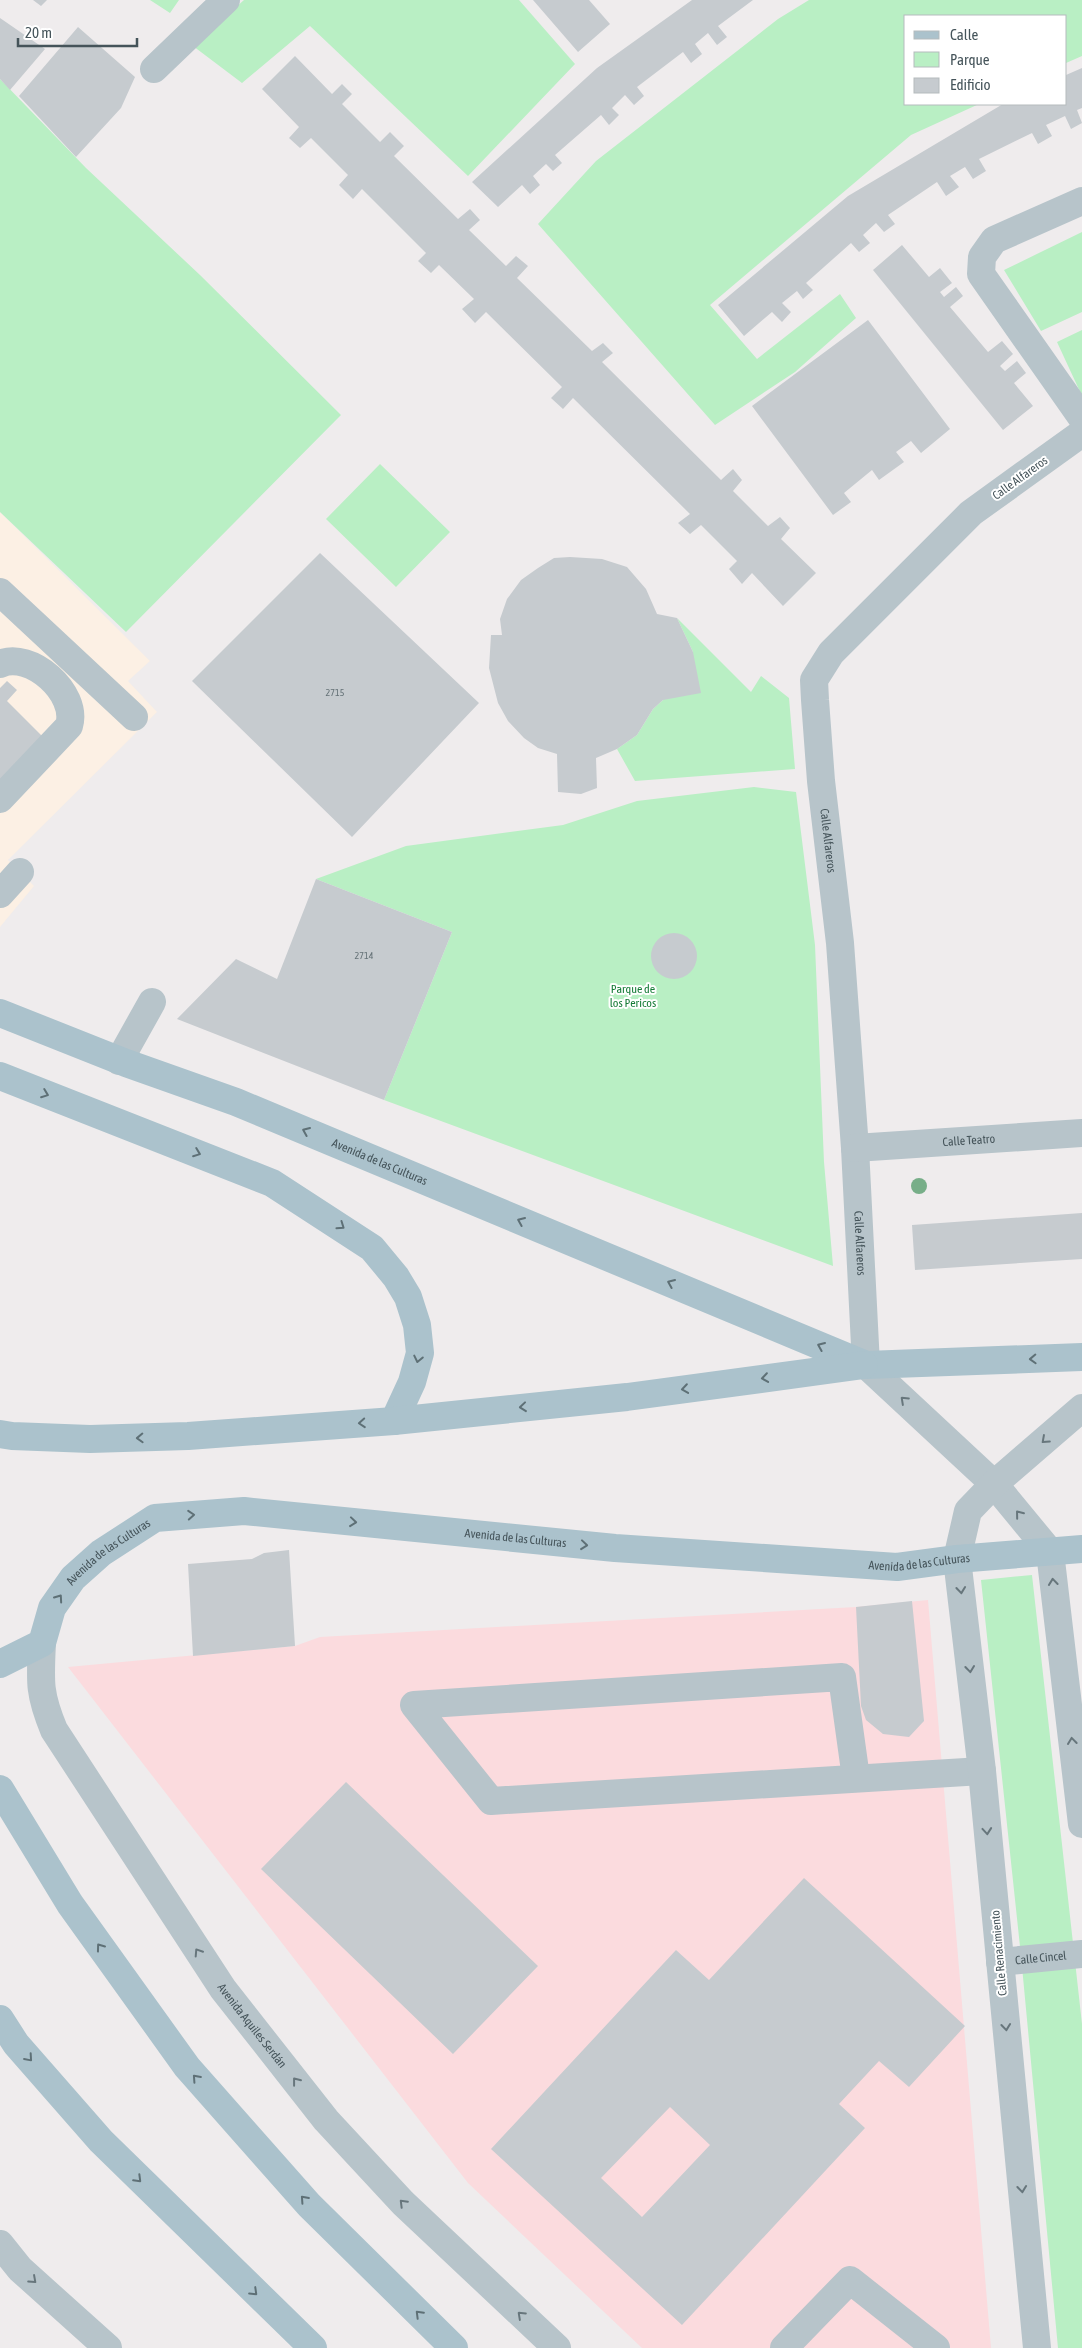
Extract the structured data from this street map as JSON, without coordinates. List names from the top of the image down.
{
  "streets": {
    "main road": ["Avenida de las Culturas"],
    "street": [
      "Calle Alfareros",
      "Calle Teatro",
      "Calle Renacimiento",
      "Calle Cincel",
      "Avenida Aquiles Serdán"
    ]
  },
  "crossings": [
    ["Calle Alfareros", "Calle Teatro"],
    ["Calle Alfareros", "Avenida de las Culturas"],
    ["Avenida de las Culturas", "Calle Renacimiento"],
    ["Avenida de las Culturas", "Avenida Aquiles Serdán"],
    ["Calle Renacimiento", "Calle Cincel"]
  ],
  "one_way": ["Calle Renacimiento", "Avenida Aquiles Serdán"],
  "parks": ["Parque de los Pericos"],
  "house_numbers": ["2715", "2714"],
  "legend": ["Calle", "Parque", "Edificio"],
  "scale_bar": "20 m"
}
